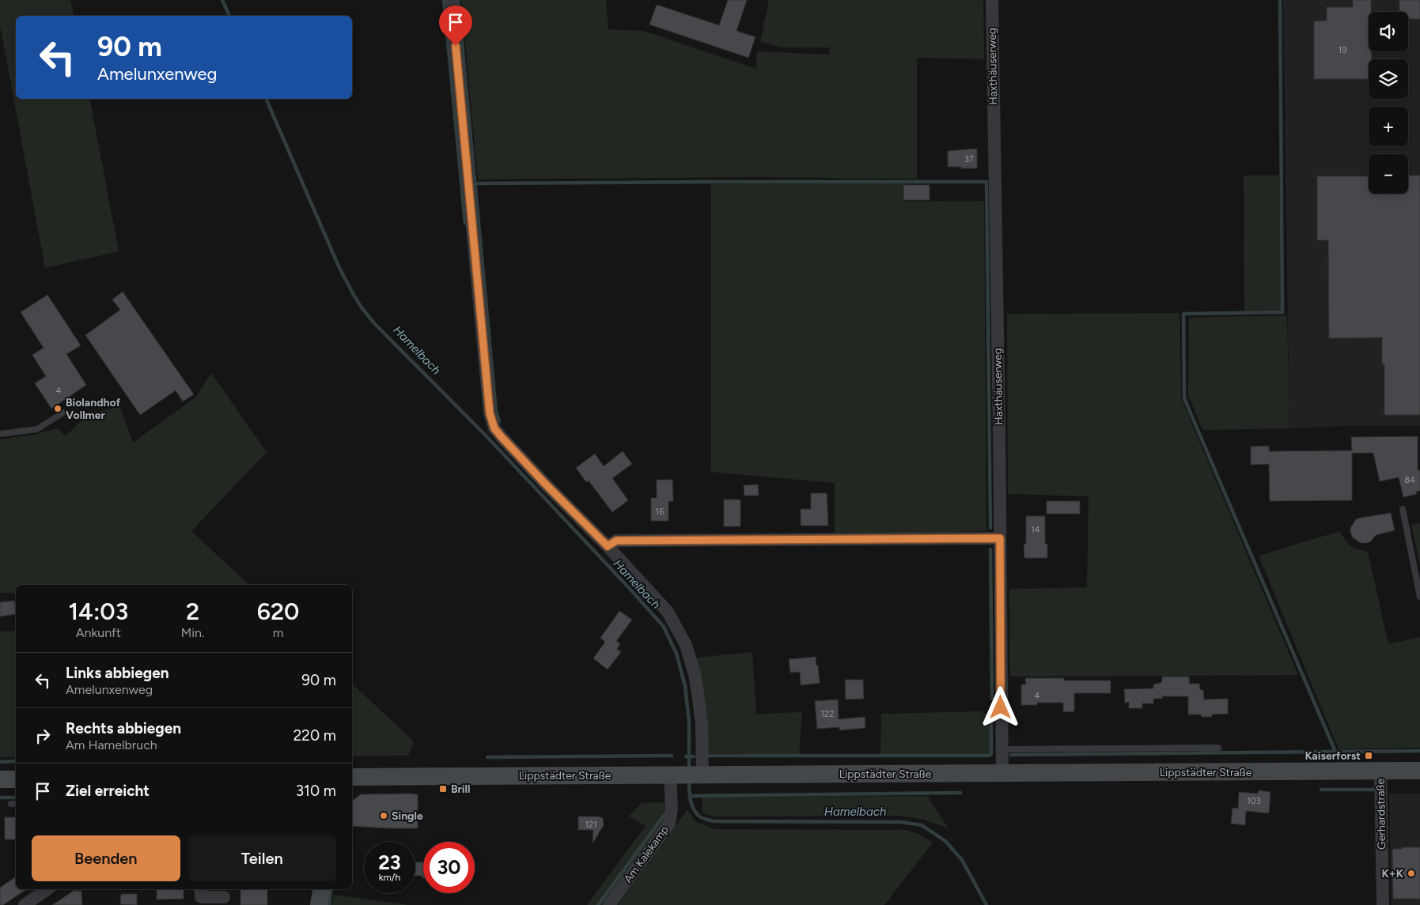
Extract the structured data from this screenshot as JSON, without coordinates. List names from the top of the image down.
{
  "streets": {
    "street": [
      "Haxthäuserweg",
      "Lippstädter Straße",
      "Gerhardstraße",
      "Am Kalekamp"
    ]
  },
  "crossings": [
    ["Haxthäuserweg", "Lippstädter Straße"],
    ["Lippstädter Straße", "Gerhardstraße"],
    ["Lippstädter Straße", "Am Kalekamp"]
  ],
  "water": ["Hamelbach"],
  "places": {
    "other": ["Biolandhof Vollmer", "Single", "K+K"],
    "transit": ["Kaiserforst", "Brill"]
  },
  "house_numbers": [
    "19",
    "37",
    "4",
    "84",
    "16",
    "14",
    "4",
    "122",
    "103",
    "121"
  ],
  "page": {
    "map_buttons": ["+", "−"],
    "turn": ["90 m", "Amelunxenweg"],
    "eta": [
      "14:03",
      "Ankunft",
      "2",
      "Min.",
      "620",
      "m"
    ],
    "list": [
      {
        "name": "Links abbiegen",
        "note": "Amelunxenweg",
        "value": "90 m"
      },
      {
        "name": "Rechts abbiegen",
        "note": "Am Hamelbruch",
        "value": "220 m"
      },
      {
        "name": "Ziel erreicht",
        "value": "310 m"
      }
    ],
    "buttons": ["Beenden", "Teilen"],
    "speed": "23 km/h",
    "limit": "30"
  }
}
